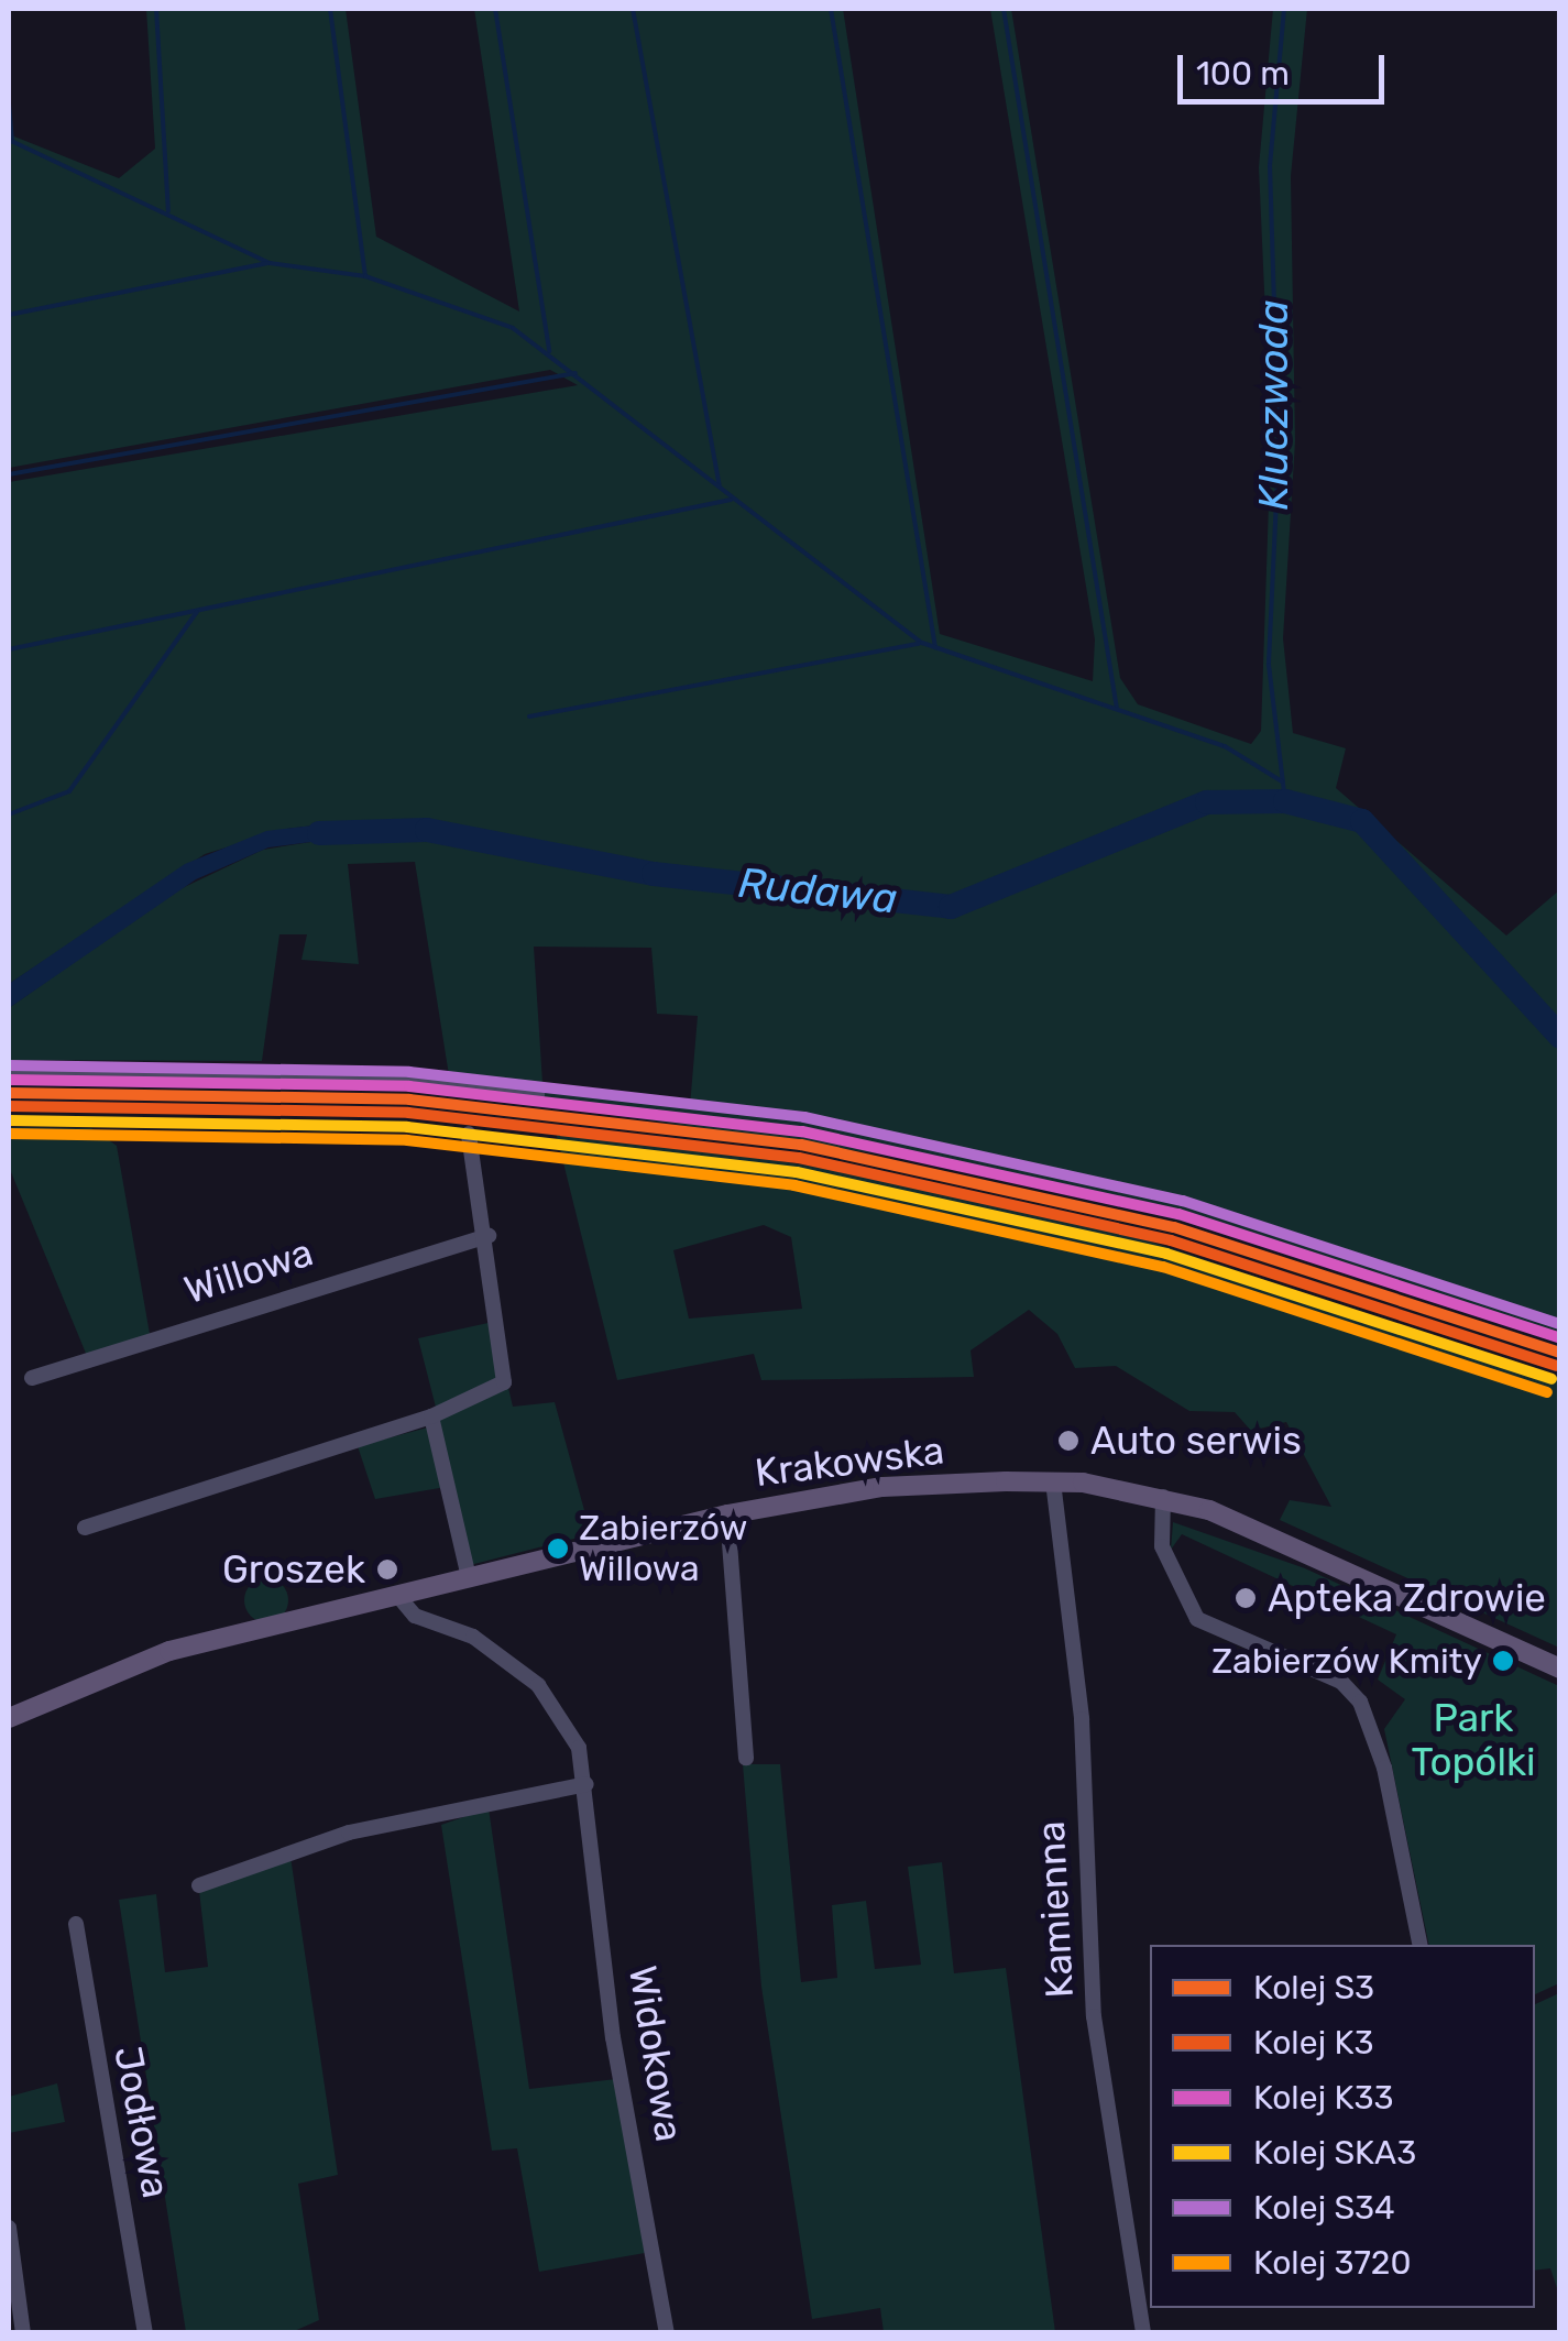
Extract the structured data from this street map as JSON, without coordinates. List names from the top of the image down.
{
  "streets": {
    "main road": ["Krakowska"],
    "street": [
      "Willowa",
      "Kamienna",
      "Widokowa",
      "Jodłowa"
    ]
  },
  "crossings": [
    ["Krakowska", "Kamienna"],
    ["Krakowska", "Widokowa"]
  ],
  "water": ["Kluczwoda", "Rudawa"],
  "parks": ["Park Topólki"],
  "places": [
    "Auto serwis",
    "Zabierzów Willowa",
    "Groszek",
    "Apteka Zdrowie",
    "Zabierzów Kmity"
  ],
  "lines": [
    "rail line S34",
    "rail line K33",
    "rail line S3",
    "rail line K3",
    "rail line SKA3",
    "rail line 3720"
  ],
  "legend": [
    "Kolej S3",
    "Kolej K3",
    "Kolej K33",
    "Kolej SKA3",
    "Kolej S34",
    "Kolej 3720"
  ],
  "scale_bar": "100 m"
}
